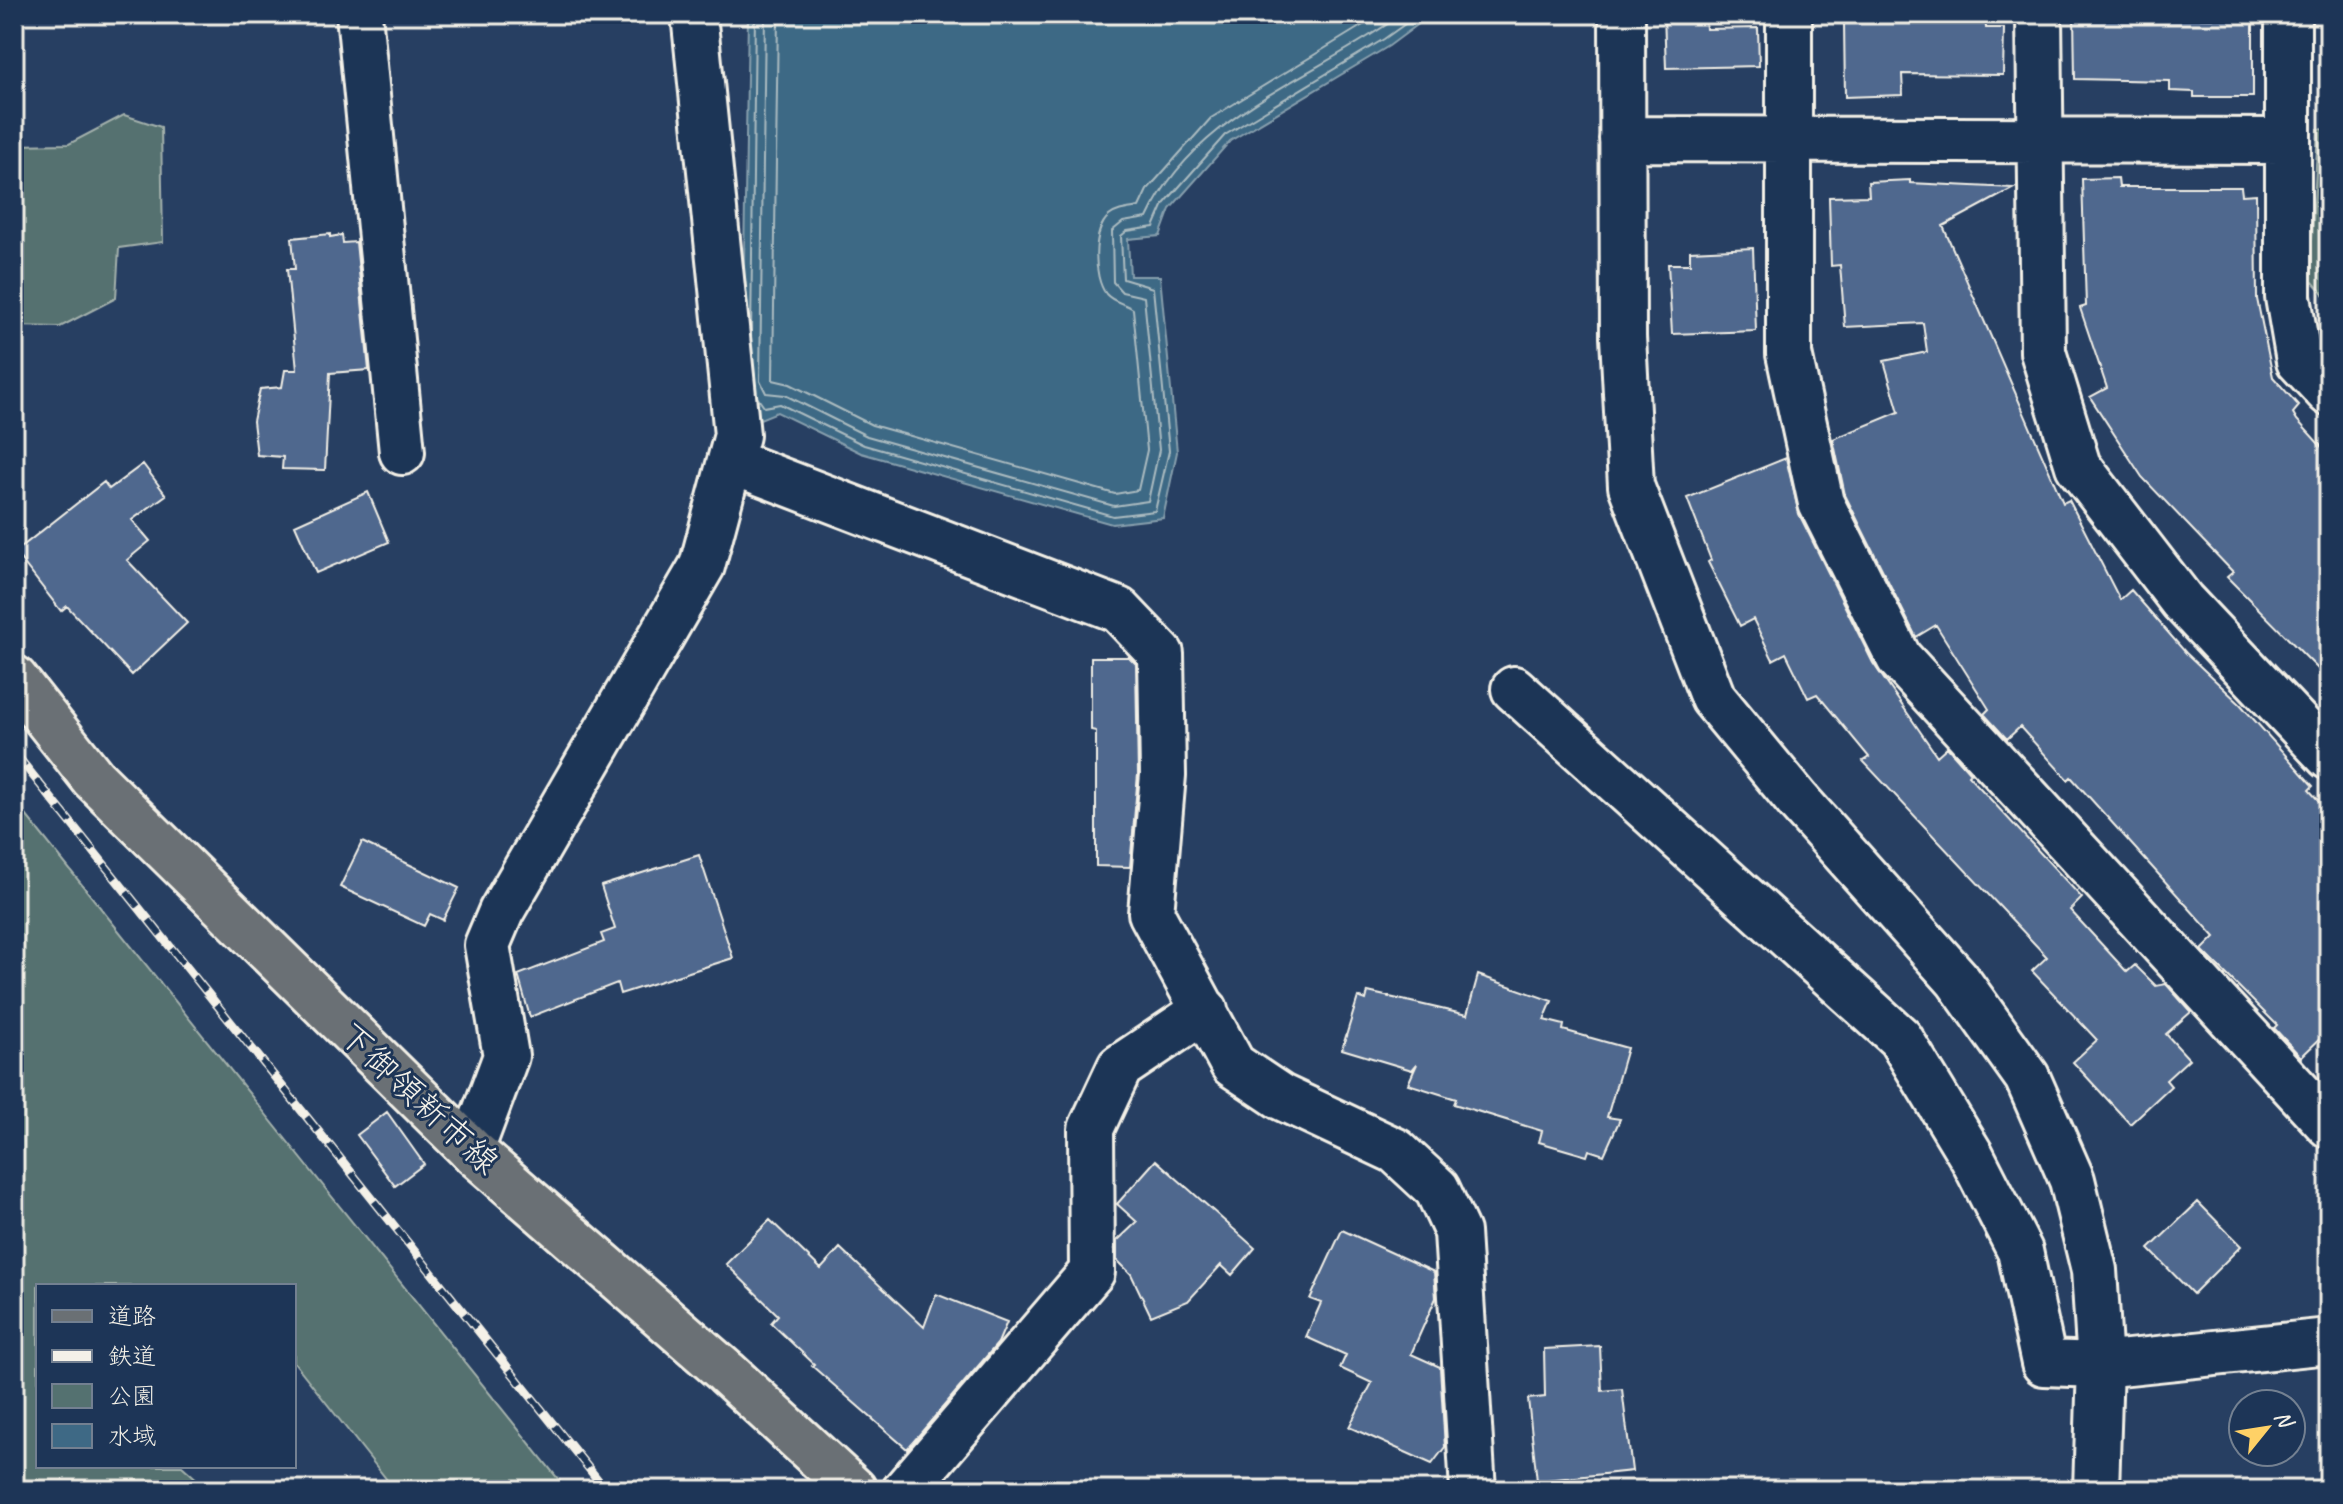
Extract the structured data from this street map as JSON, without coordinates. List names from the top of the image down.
{
  "streets": {
    "main road": ["下御領新市線"]
  },
  "legend": [
    "道路",
    "鉄道",
    "公園",
    "水域"
  ],
  "north": "top right"
}
